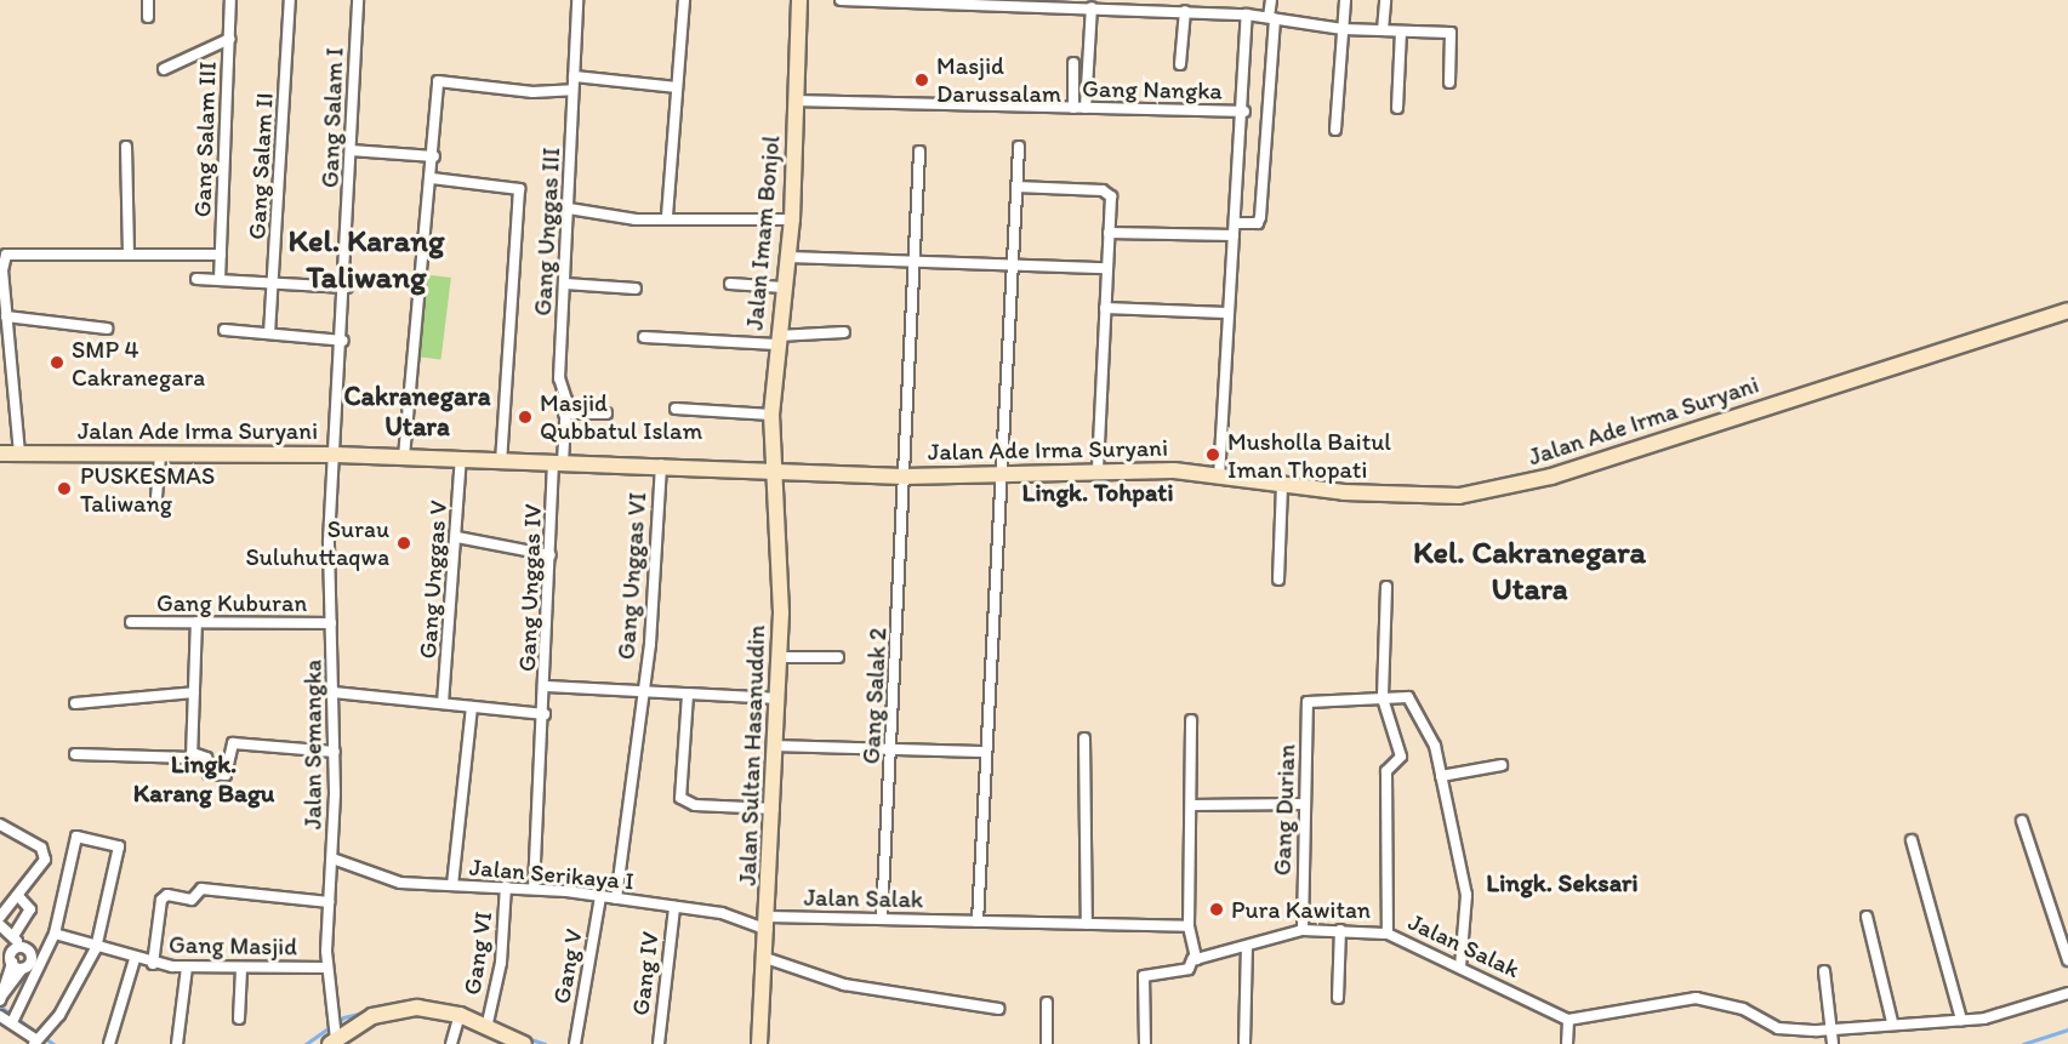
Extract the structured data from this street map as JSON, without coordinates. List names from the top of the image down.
{
  "streets": {
    "street": [
      "Gang Nangka",
      "Gang Salam I",
      "Gang Salam III",
      "Gang Salam II",
      "Gang Unggas III",
      "Jalan Imam Bonjol",
      "Jalan Ade Irma Suryani",
      "Gang Unggas VI",
      "Gang Unggas V",
      "Gang Unggas IV",
      "Gang Kuburan",
      "Gang Salak 2",
      "Jalan Semangka",
      "Jalan Sultan Hasanuddin",
      "Gang Durian",
      "Jalan Serikaya I",
      "Jalan Salak",
      "Gang Masjid",
      "Gang VI",
      "Gang V",
      "Gang IV"
    ]
  },
  "crossings": [
    ["Gang Nangka", "Jalan Imam Bonjol"],
    ["Gang Salam I", "Jalan Ade Irma Suryani"],
    ["Gang Salam I", "Jalan Semangka"],
    ["Gang Unggas III", "Jalan Ade Irma Suryani"],
    ["Gang Unggas III", "Gang Unggas IV"],
    ["Jalan Imam Bonjol", "Jalan Ade Irma Suryani"],
    ["Jalan Imam Bonjol", "Jalan Sultan Hasanuddin"],
    ["Jalan Ade Irma Suryani", "Gang Unggas VI"],
    ["Jalan Ade Irma Suryani", "Gang Unggas V"],
    ["Jalan Ade Irma Suryani", "Gang Unggas IV"],
    ["Jalan Ade Irma Suryani", "Gang Salak 2"],
    ["Jalan Ade Irma Suryani", "Jalan Semangka"],
    ["Jalan Ade Irma Suryani", "Jalan Sultan Hasanuddin"],
    ["Gang Unggas VI", "Jalan Serikaya I"],
    ["Gang Unggas IV", "Jalan Serikaya I"],
    ["Gang Kuburan", "Jalan Semangka"],
    ["Gang Salak 2", "Jalan Salak"],
    ["Jalan Semangka", "Jalan Serikaya I"],
    ["Jalan Semangka", "Gang Masjid"],
    ["Jalan Sultan Hasanuddin", "Jalan Serikaya I"],
    ["Jalan Sultan Hasanuddin", "Jalan Salak"],
    ["Gang Durian", "Jalan Salak"],
    ["Jalan Serikaya I", "Jalan Salak"],
    ["Jalan Serikaya I", "Gang VI"],
    ["Jalan Serikaya I", "Gang V"],
    ["Jalan Serikaya I", "Gang IV"]
  ],
  "districts": [
    "Kel. Karang Taliwang",
    "Cakranegara Utara",
    "Lingk. Tohpati",
    "Kel. Cakranegara Utara",
    "Lingk. Karang Bagu",
    "Lingk. Seksari"
  ],
  "places": [
    "Masjid Darussalam",
    "SMP 4 Cakranegara",
    "Masjid Qubbatul Islam",
    "Musholla Baitul Iman Thopati",
    "PUSKESMAS Taliwang",
    "Surau Suluhuttaqwa",
    "Pura Kawitan"
  ]
}
